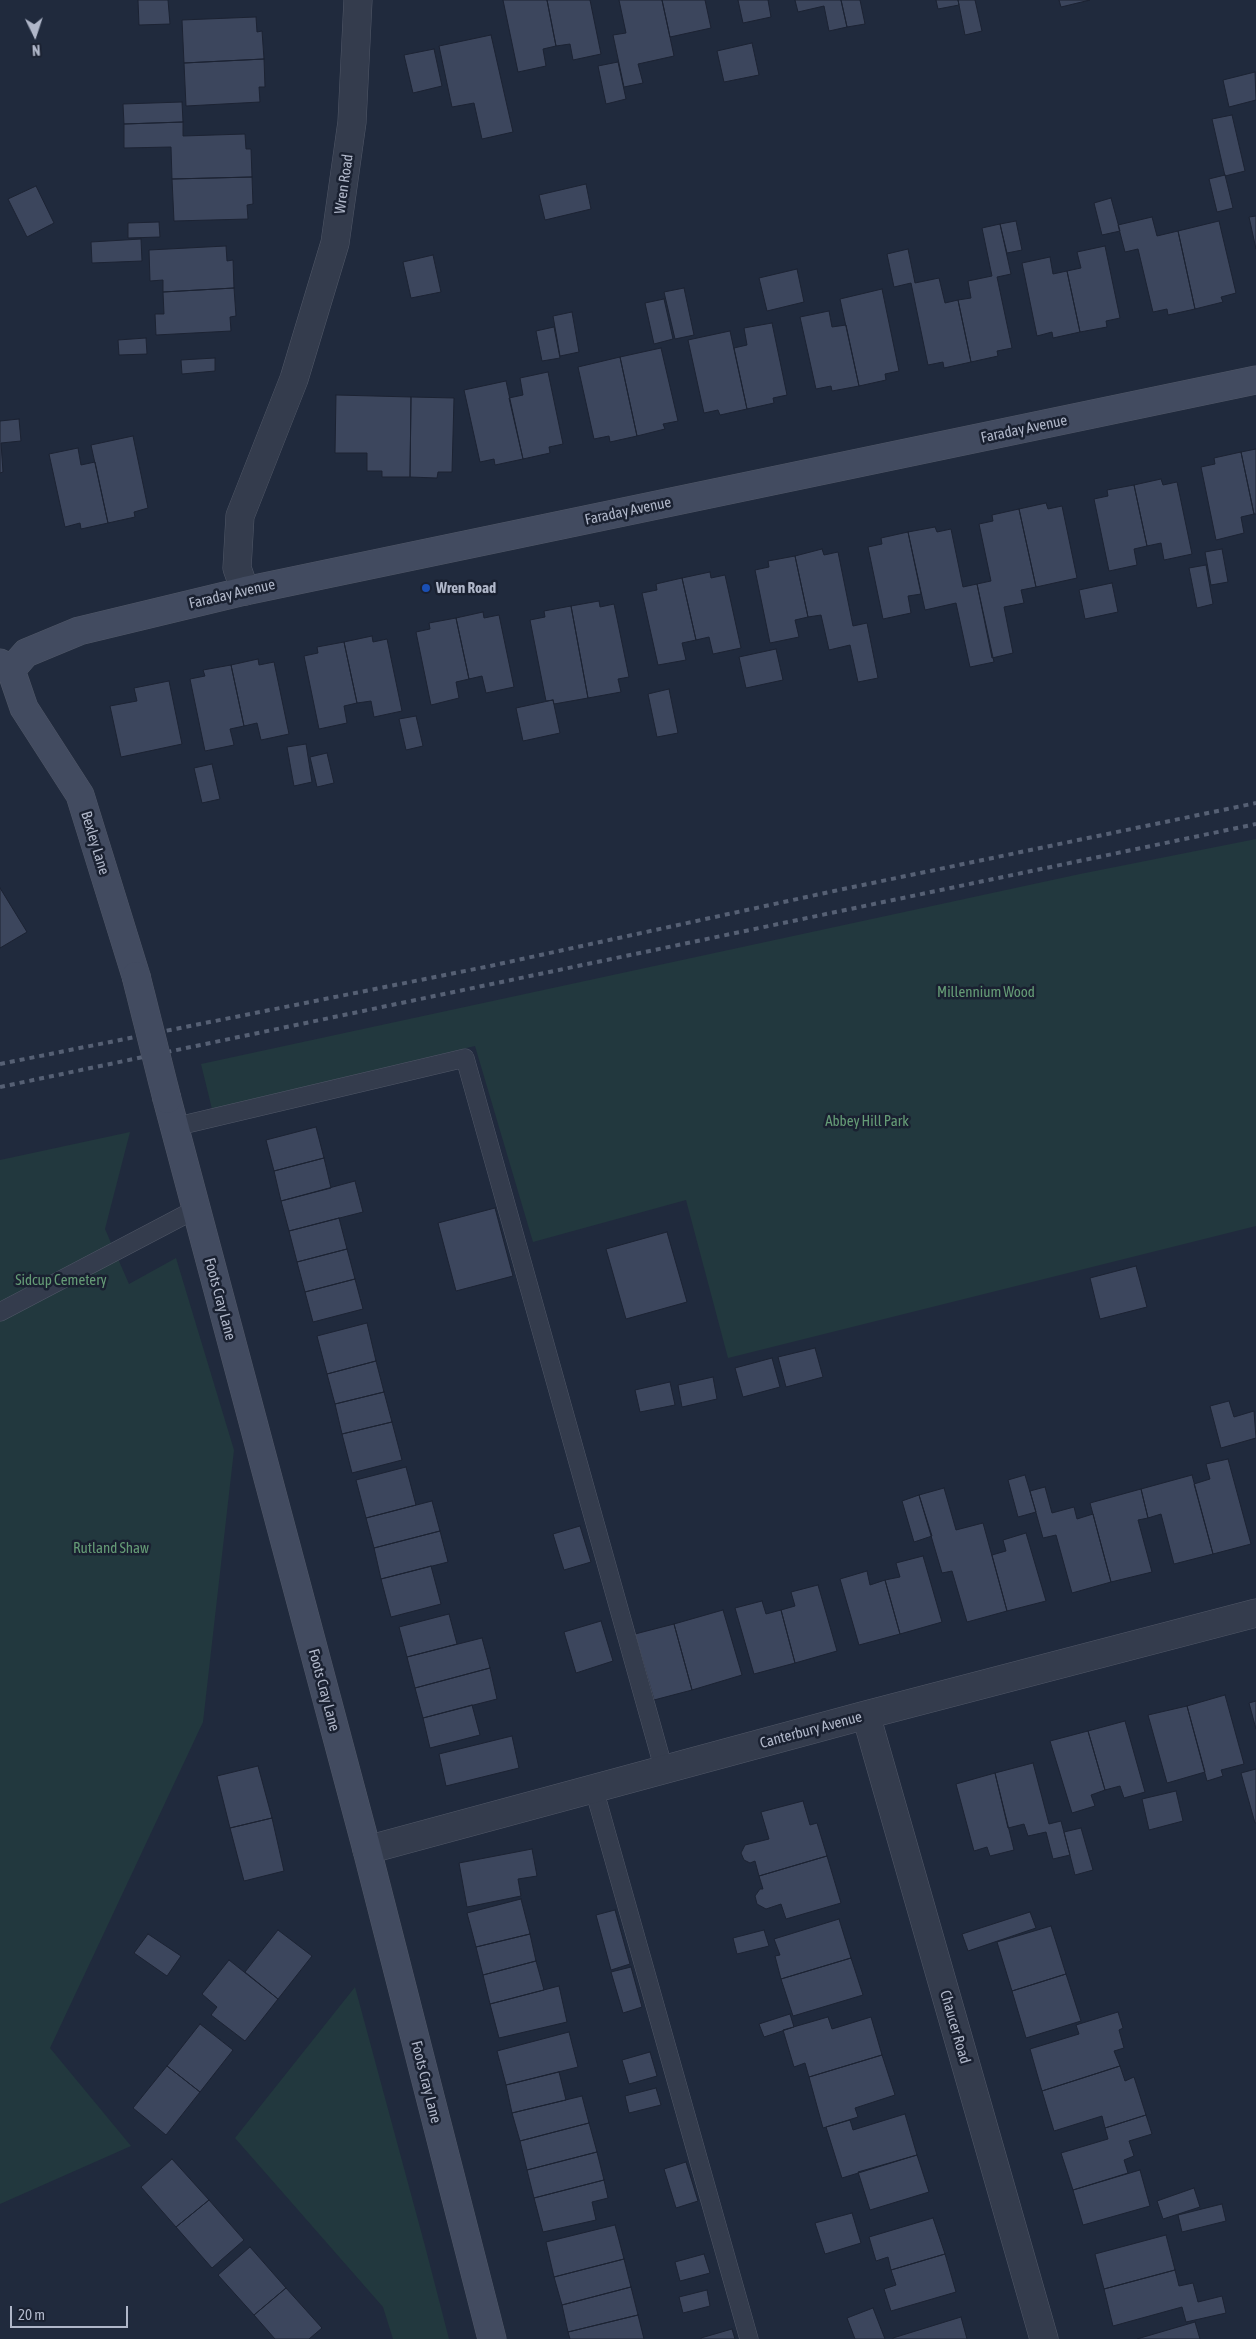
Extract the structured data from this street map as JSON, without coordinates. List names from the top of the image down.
{
  "streets": {
    "street": [
      "Wren Road",
      "Faraday Avenue",
      "Bexley Lane",
      "Foots Cray Lane",
      "Canterbury Avenue",
      "Chaucer Road"
    ]
  },
  "crossings": [
    ["Wren Road", "Faraday Avenue"],
    ["Faraday Avenue", "Bexley Lane"],
    ["Bexley Lane", "Foots Cray Lane"],
    ["Foots Cray Lane", "Canterbury Avenue"],
    ["Canterbury Avenue", "Chaucer Road"]
  ],
  "parks": [
    "Millennium Wood",
    "Abbey Hill Park",
    "Sidcup Cemetery",
    "Rutland Shaw"
  ],
  "places": ["Wren Road"],
  "scale_bar": "20 m",
  "north": "bottom"
}
